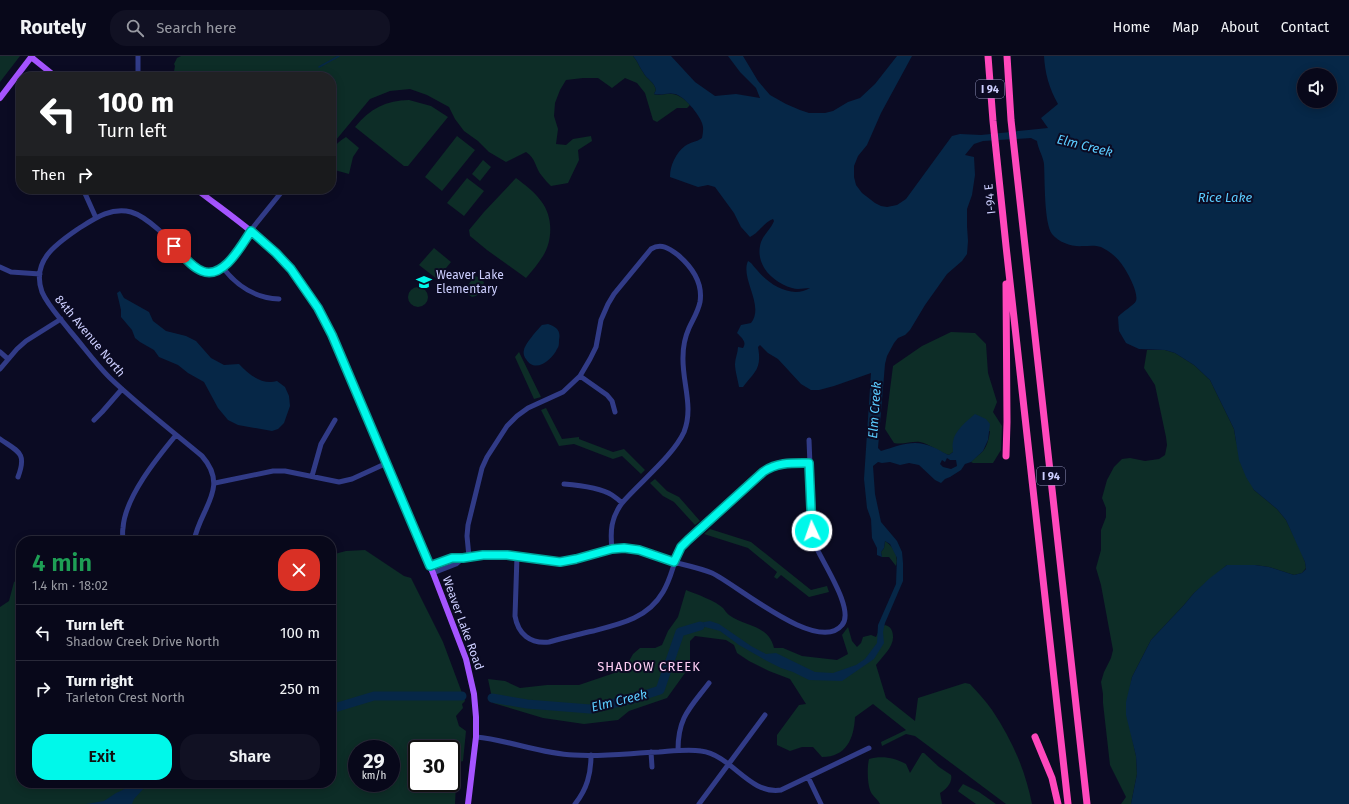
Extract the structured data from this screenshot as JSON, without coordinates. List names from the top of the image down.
{
  "streets": {
    "highway": ["I 94", "I-94 E"],
    "main road": ["Weaver Lake Road"],
    "street": ["84th Avenue North"]
  },
  "crossings": [
    ["I 94", "I-94 E"]
  ],
  "districts": ["SHADOW CREEK"],
  "water": ["Elm Creek", "Rice Lake"],
  "places": {
    "school or university": ["Weaver Lake Elementary"]
  },
  "page": {
    "header": "Routely",
    "search": "Search here",
    "nav": [
      "Home",
      "Map",
      "About",
      "Contact"
    ],
    "turn": ["100 m", "Turn left"],
    "then": "Then",
    "heading": ["4 min", "1.4 km · 18:02"],
    "list": [
      {
        "name": "Turn left",
        "note": "Shadow Creek Drive North",
        "value": "100 m"
      },
      {
        "name": "Turn right",
        "note": "Tarleton Crest North",
        "value": "250 m"
      }
    ],
    "buttons": ["Exit", "Share"],
    "speed": "29 km/h",
    "limit": "30"
  }
}
